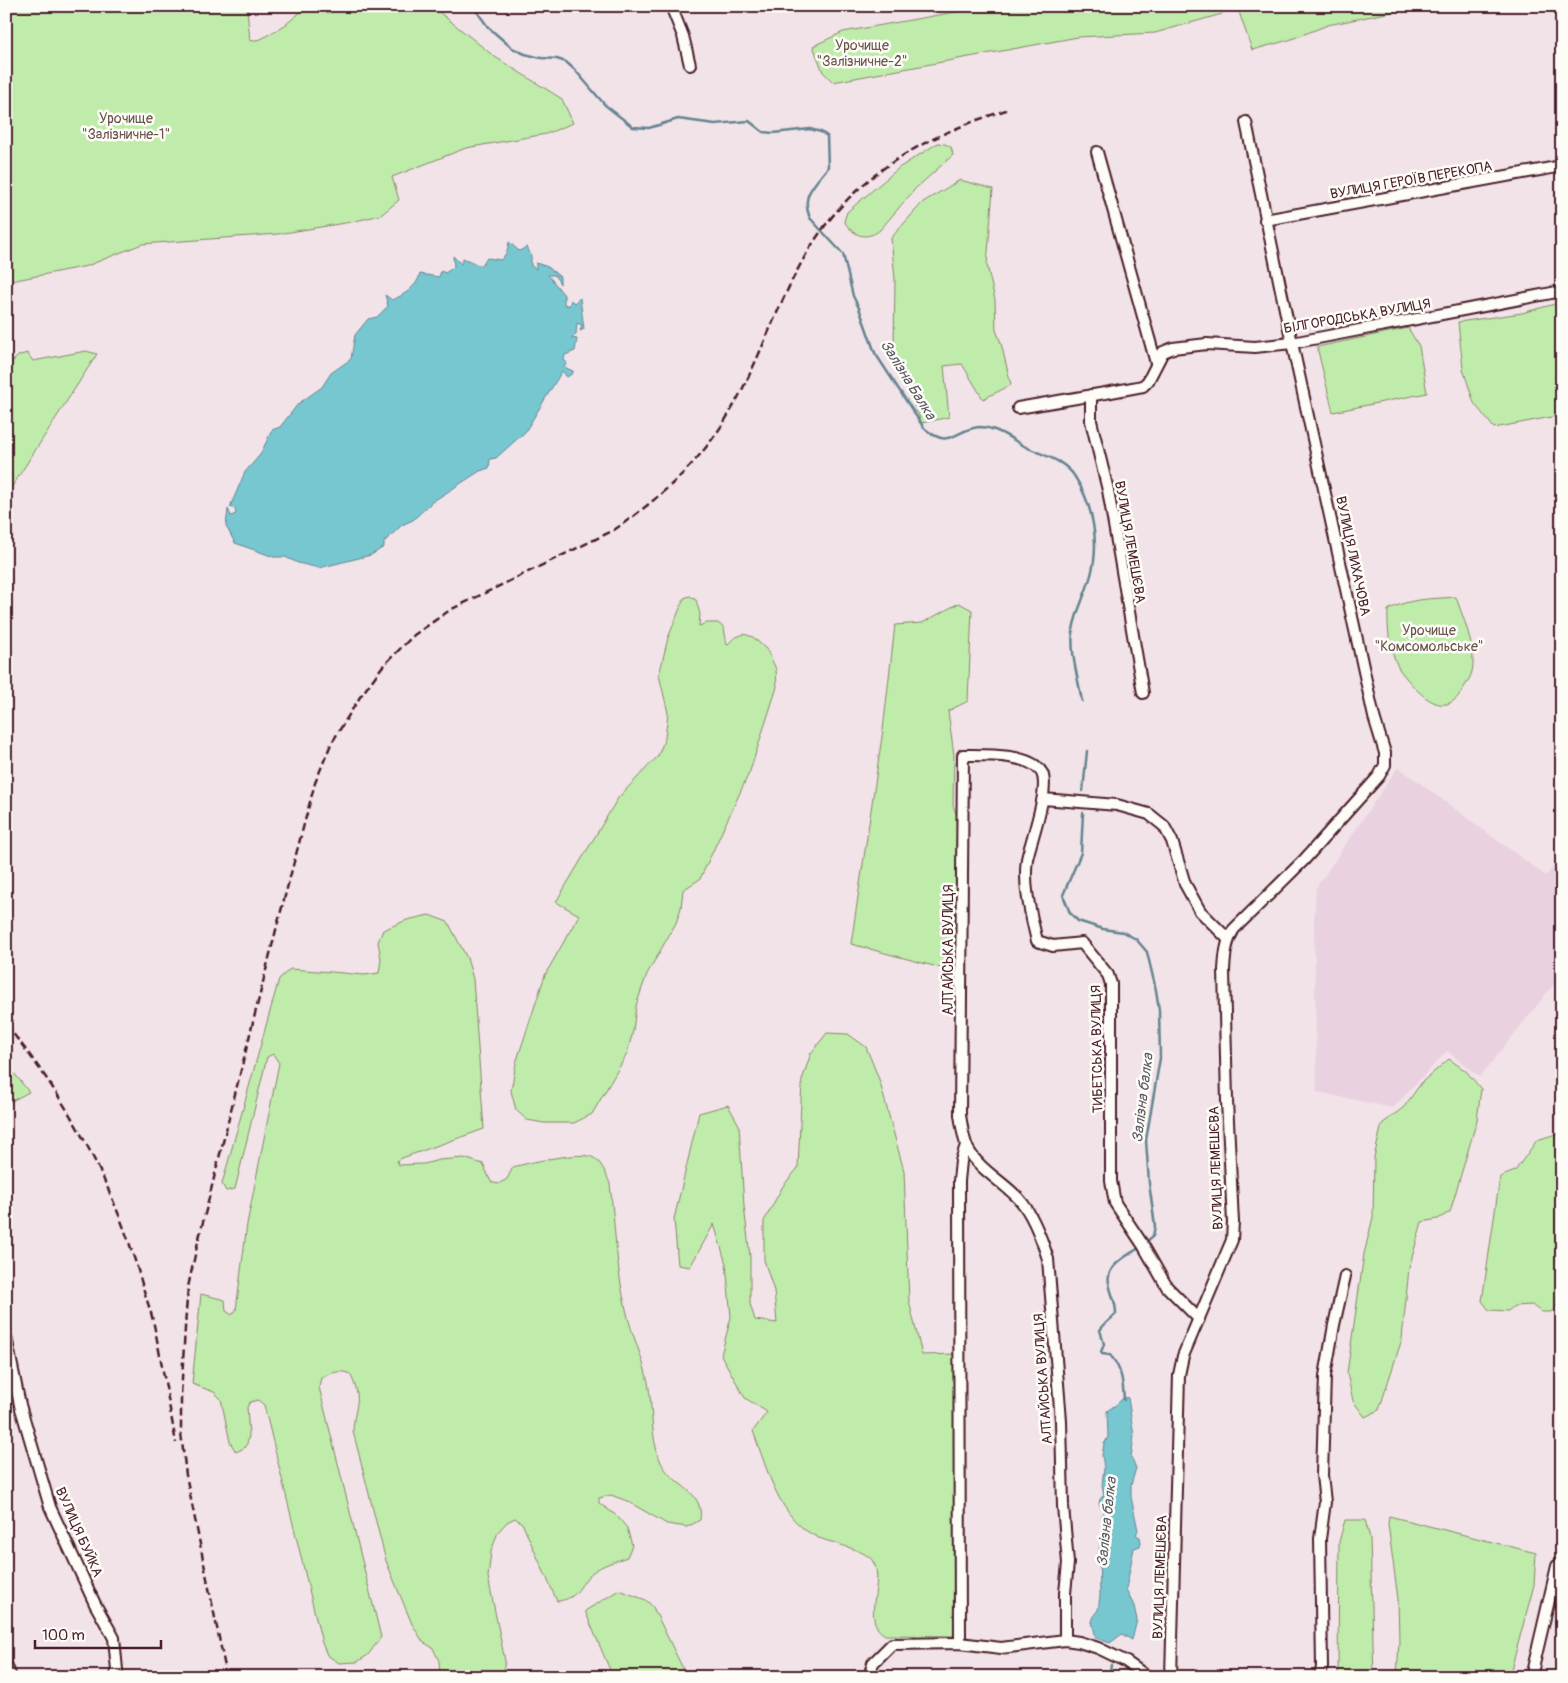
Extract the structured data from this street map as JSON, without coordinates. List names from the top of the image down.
{
  "streets": {
    "street": [
      "ВУЛИЦЯ ГЕРОЇВ ПЕРЕКОПА",
      "БІЛГОРОДСЬКА ВУЛИЦЯ",
      "ВУЛИЦЯ ЛЕМЕШЄВА",
      "ВУЛИЦЯ ЛИХАЧОВА",
      "АЛТАЙСЬКА ВУЛИЦЯ",
      "ТИБЕТСЬКА ВУЛИЦЯ",
      "ВУЛИЦЯ БУЙКА"
    ]
  },
  "crossings": [
    ["ВУЛИЦЯ ГЕРОЇВ ПЕРЕКОПА", "ВУЛИЦЯ ЛИХАЧОВА"],
    ["БІЛГОРОДСЬКА ВУЛИЦЯ", "ВУЛИЦЯ ЛИХАЧОВА"],
    ["ВУЛИЦЯ ЛЕМЕШЄВА", "ВУЛИЦЯ ЛИХАЧОВА"],
    ["ВУЛИЦЯ ЛЕМЕШЄВА", "ТИБЕТСЬКА ВУЛИЦЯ"],
    ["АЛТАЙСЬКА ВУЛИЦЯ", "ТИБЕТСЬКА ВУЛИЦЯ"]
  ],
  "water": ["Залізна Балка", "Залізна балка"],
  "parks": ["Урочище \"Залізничне-2\"", "Урочище \"Залізничне-1\"", "Урочище \"Комсомольське\""],
  "scale_bar": "100 m"
}
